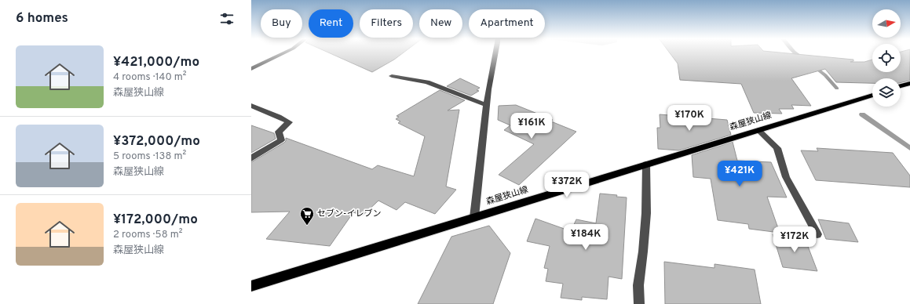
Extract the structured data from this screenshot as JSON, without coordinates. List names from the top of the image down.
{
  "streets": {
    "main road": ["森屋狭山線"]
  },
  "places": {
    "supermarket": ["セブン-イレブン"]
  },
  "north": "right",
  "page": {
    "heading": "6 homes",
    "chip": [
      "Buy",
      "Rent",
      "Filters",
      "New",
      "Apartment"
    ],
    "list": [
      {
        "name": "¥421,000/mo",
        "note": "4 rooms · 140 m² · 森屋狭山線"
      },
      {
        "name": "¥372,000/mo",
        "note": "5 rooms · 138 m² · 森屋狭山線"
      },
      {
        "name": "¥172,000/mo",
        "note": "2 rooms · 58 m² · 森屋狭山線"
      }
    ],
    "price": [
      "¥170K",
      "¥161K",
      "¥421K",
      "¥372K",
      "¥184K",
      "¥172K"
    ]
  }
}
